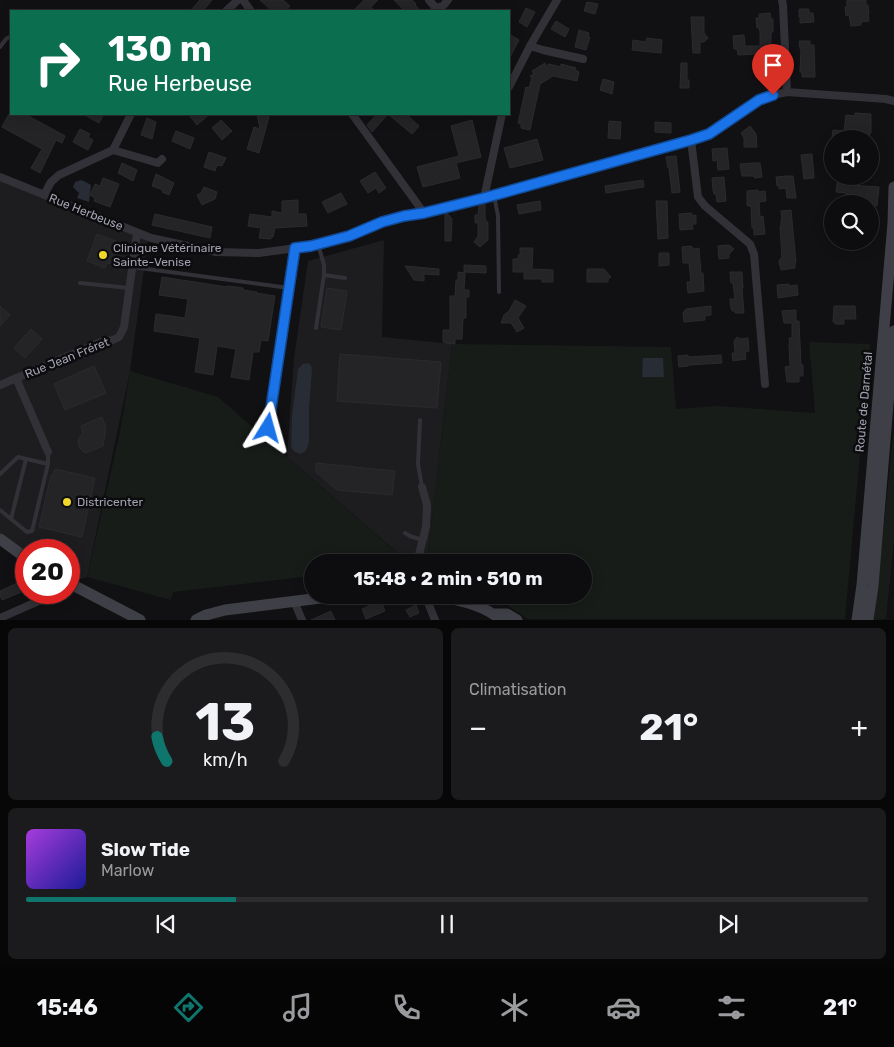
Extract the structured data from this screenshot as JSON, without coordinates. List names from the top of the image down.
{
  "streets": {
    "main road": ["Route de Darnétal"],
    "street": ["Rue Herbeuse", "Rue Jean Fréret"]
  },
  "crossings": [
    ["Rue Herbeuse", "Rue Jean Fréret"]
  ],
  "places": ["Clinique Vétérinaire Sainte-Venise", "Districenter"],
  "page": {
    "turn": ["130 m", "Rue Herbeuse"],
    "limit": "20",
    "trip": "15:48 · 2 min · 510 m",
    "tile": "Climatisation",
    "heat": ["−", "21°", "+"],
    "song": ["Slow Tide", "Marlow"],
    "tabs": ["15:46", "21°"],
    "gauge": ["13", "km/h"]
  }
}
